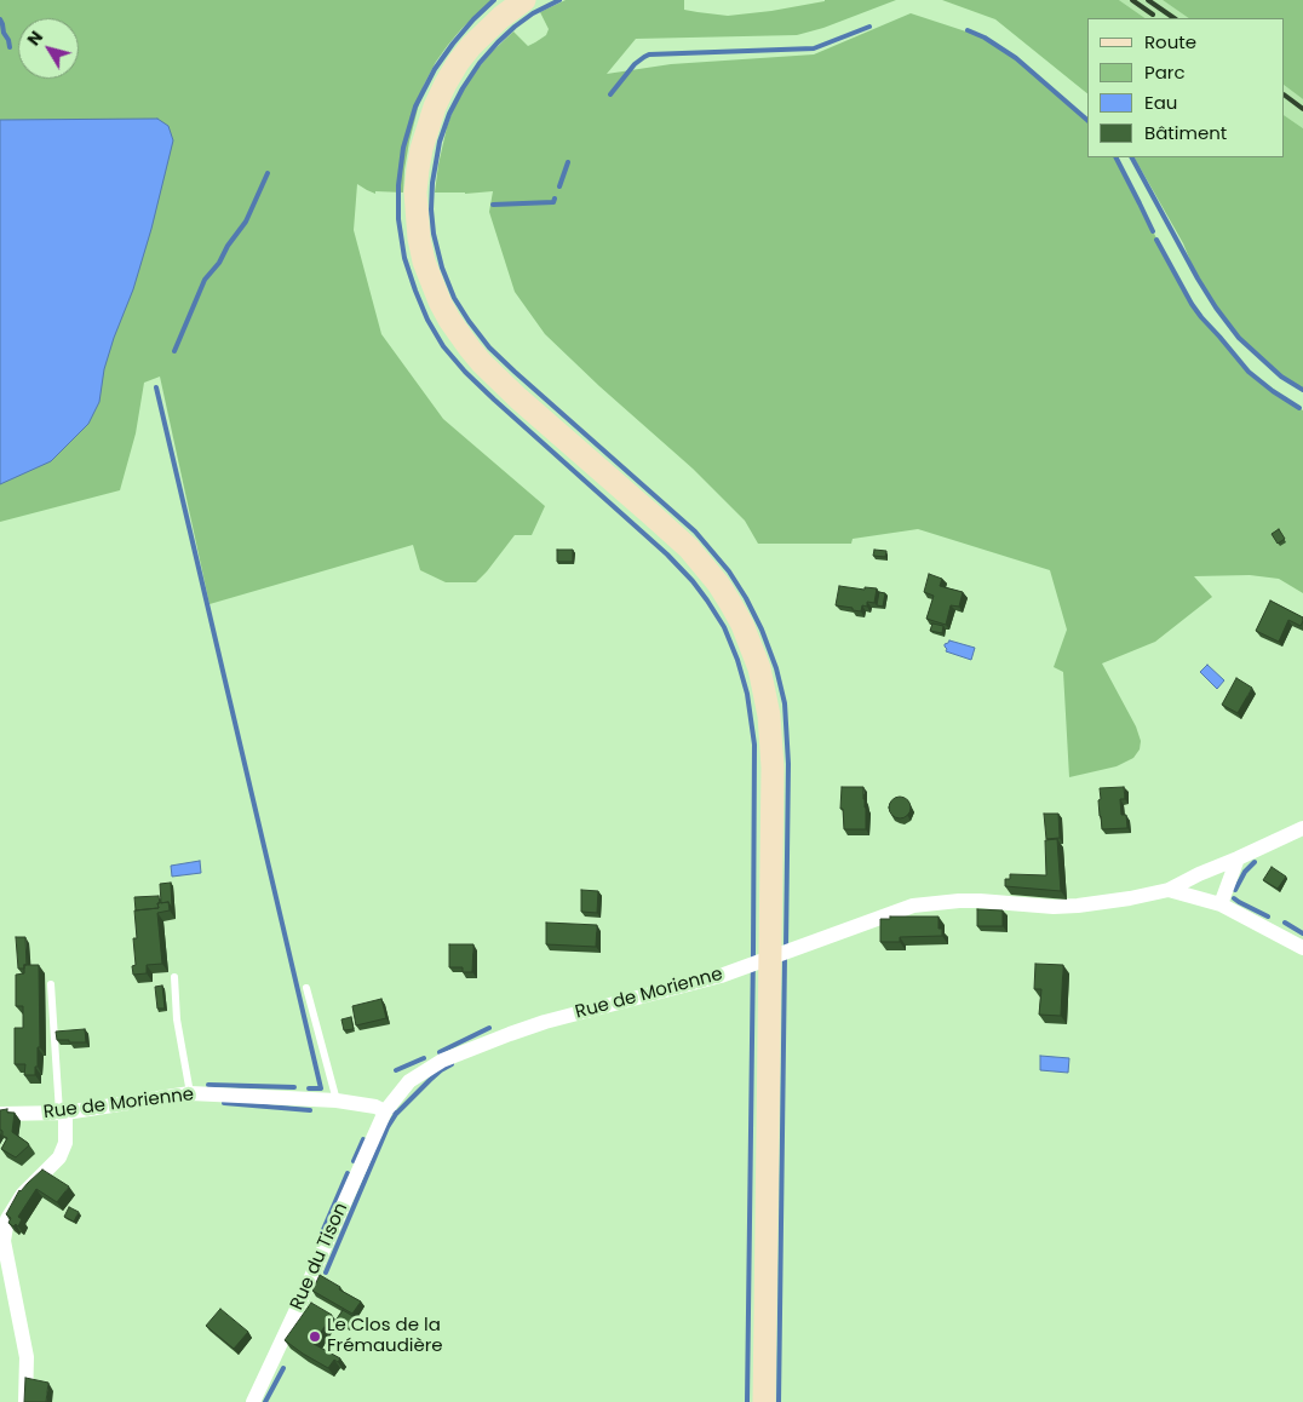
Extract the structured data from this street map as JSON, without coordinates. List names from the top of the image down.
{
  "streets": {
    "street": ["Rue de Morienne", "Rue du Tison"]
  },
  "crossings": [
    ["Rue de Morienne", "Rue du Tison"]
  ],
  "places": ["Le Clos de la Frémaudière"],
  "legend": [
    "Route",
    "Parc",
    "Eau",
    "Bâtiment"
  ],
  "north": "top left"
}
